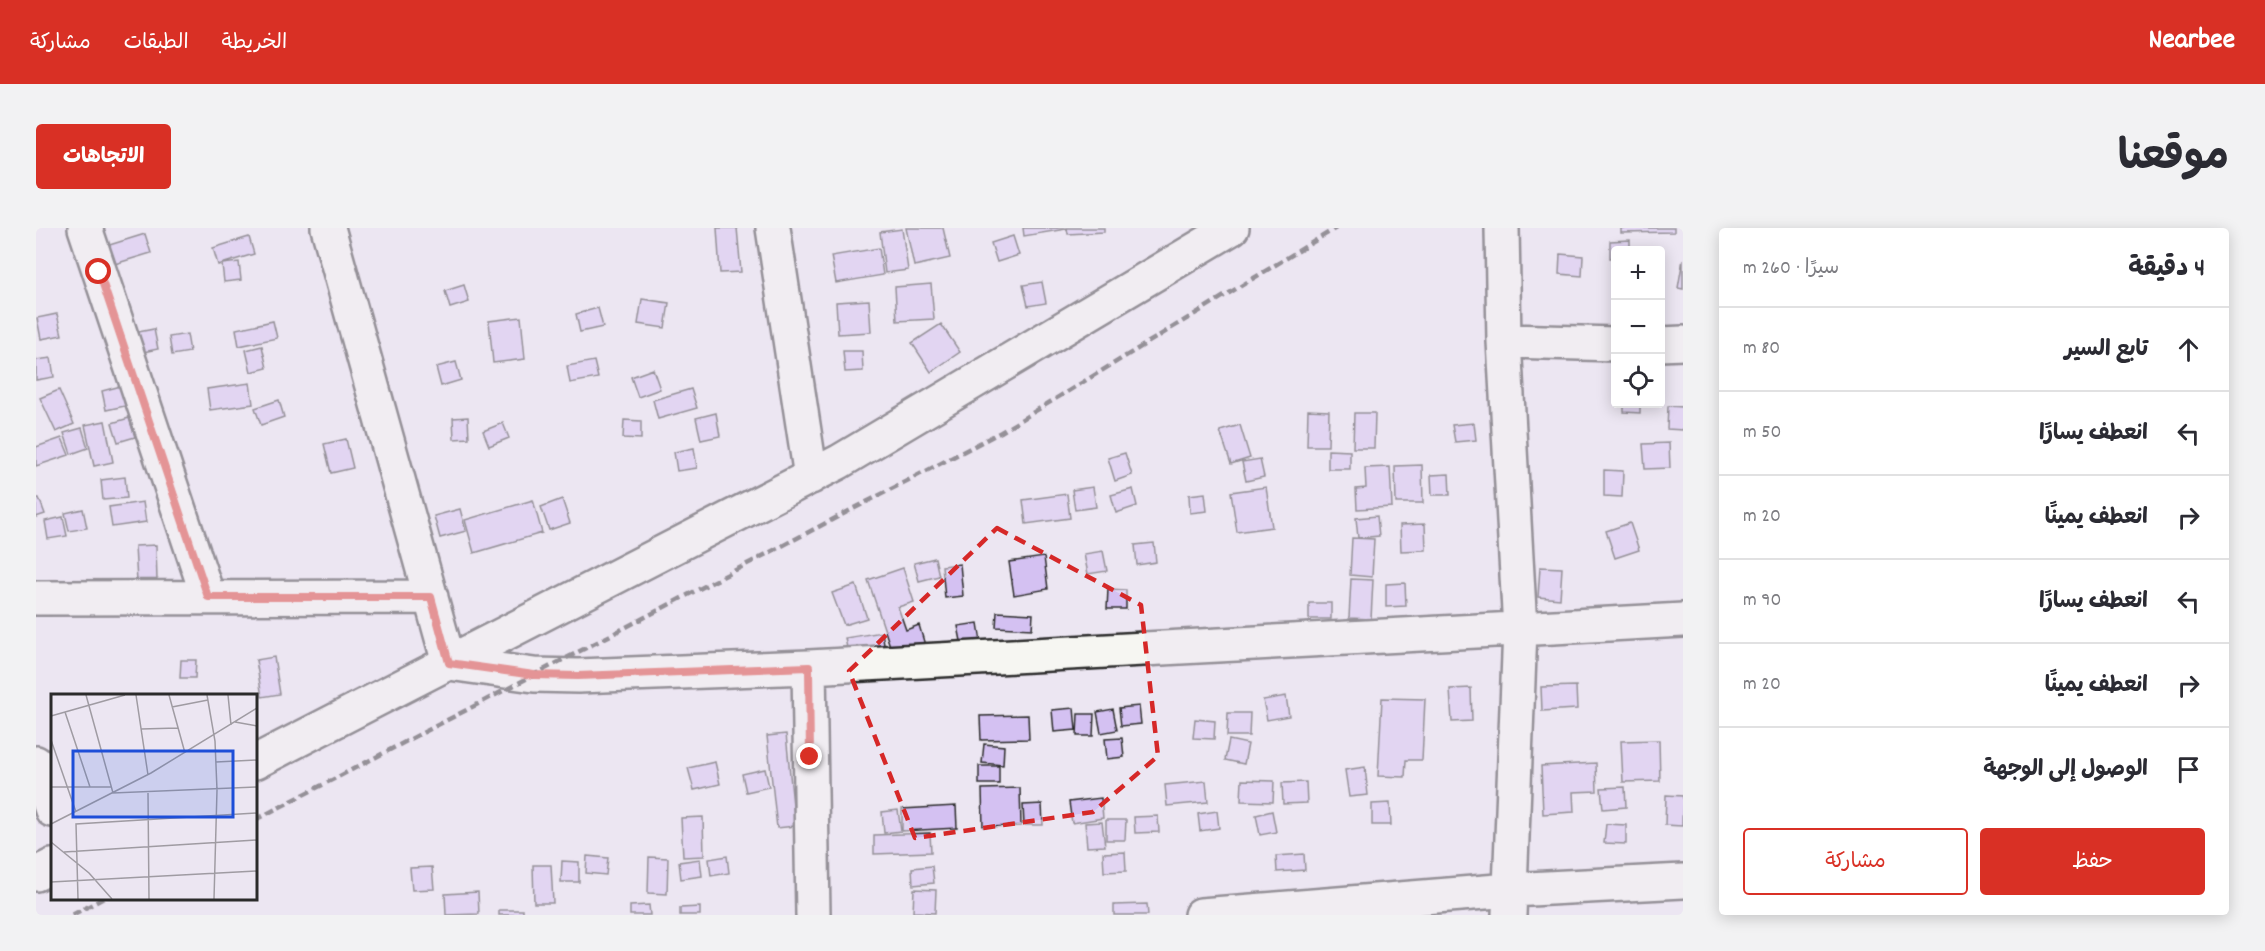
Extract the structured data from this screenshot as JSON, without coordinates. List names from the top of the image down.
{
  "page": {
    "header": "Nearbee",
    "nav": ["الخريطة", "الطبقات", "مشاركة"],
    "title": "موقعنا",
    "buttons": [
      "الاتجاهات",
      ["حفظ", "مشاركة"]
    ],
    "heading": ["4 دقيقة", "سيرًا · 260 m"],
    "map_buttons": ["+", "−"],
    "list": [
      ["تابع السير", "80 m"],
      ["انعطف يسارًا", "50 m"],
      ["انعطف يمينًا", "20 m"],
      ["انعطف يسارًا", "90 m"],
      ["انعطف يمينًا", "20 m"],
      "الوصول إلى الوجهة"
    ]
  }
}
